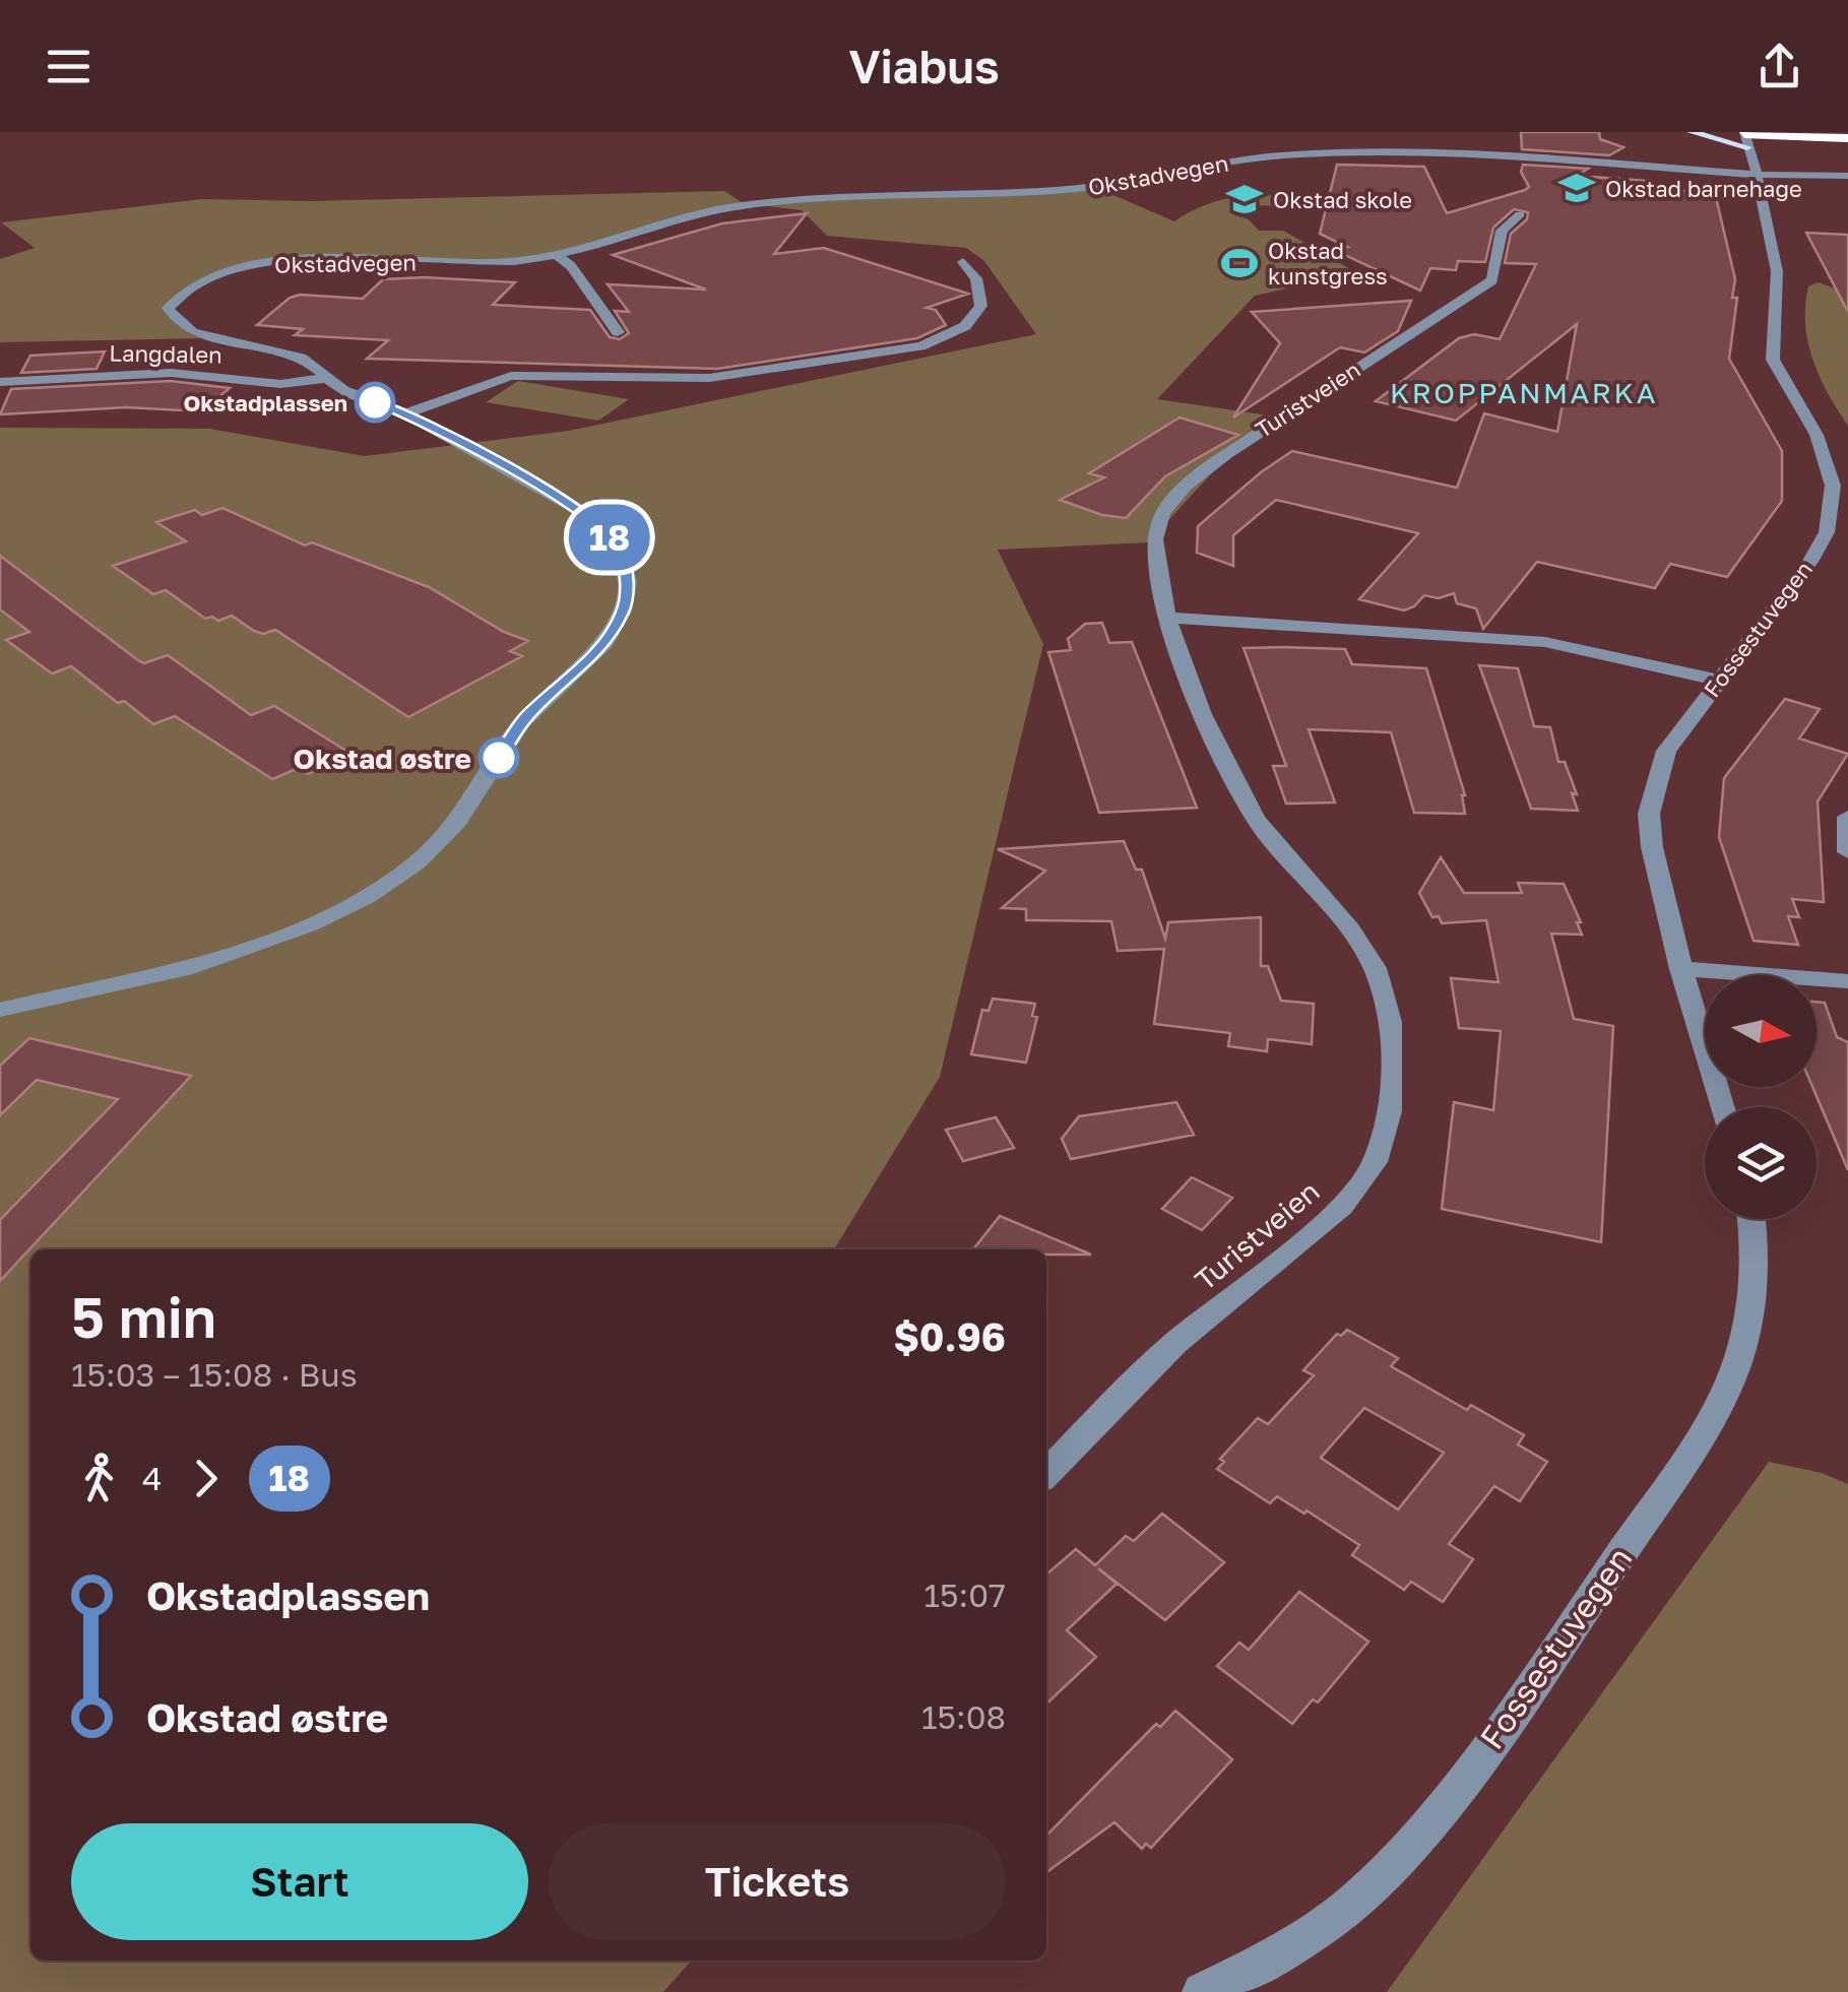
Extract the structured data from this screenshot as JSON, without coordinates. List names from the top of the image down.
{
  "streets": {
    "street": [
      "Okstadvegen",
      "Langdalen",
      "Turistveien",
      "Fossestuvegen"
    ]
  },
  "crossings": [
    ["Okstadvegen", "Langdalen"],
    ["Okstadvegen", "Fossestuvegen"]
  ],
  "districts": ["KROPPANMARKA"],
  "places": {
    "school or university": ["Okstad barnehage", "Okstad skole"],
    "sports": ["Okstad kunstgress"],
    "other": ["Okstadplassen", "Okstad østre"]
  },
  "lines": ["bus line 18"],
  "north": "right",
  "page": {
    "header": "Viabus",
    "on_map": "18",
    "heading": ["5 min", "15:03 – 15:08 · Bus", "$0.96"],
    "legs": ["4", "18"],
    "list": [
      {
        "name": "Okstadplassen",
        "value": "15:07"
      },
      {
        "name": "Okstad østre",
        "value": "15:08"
      }
    ],
    "buttons": ["Start", "Tickets"]
  }
}
